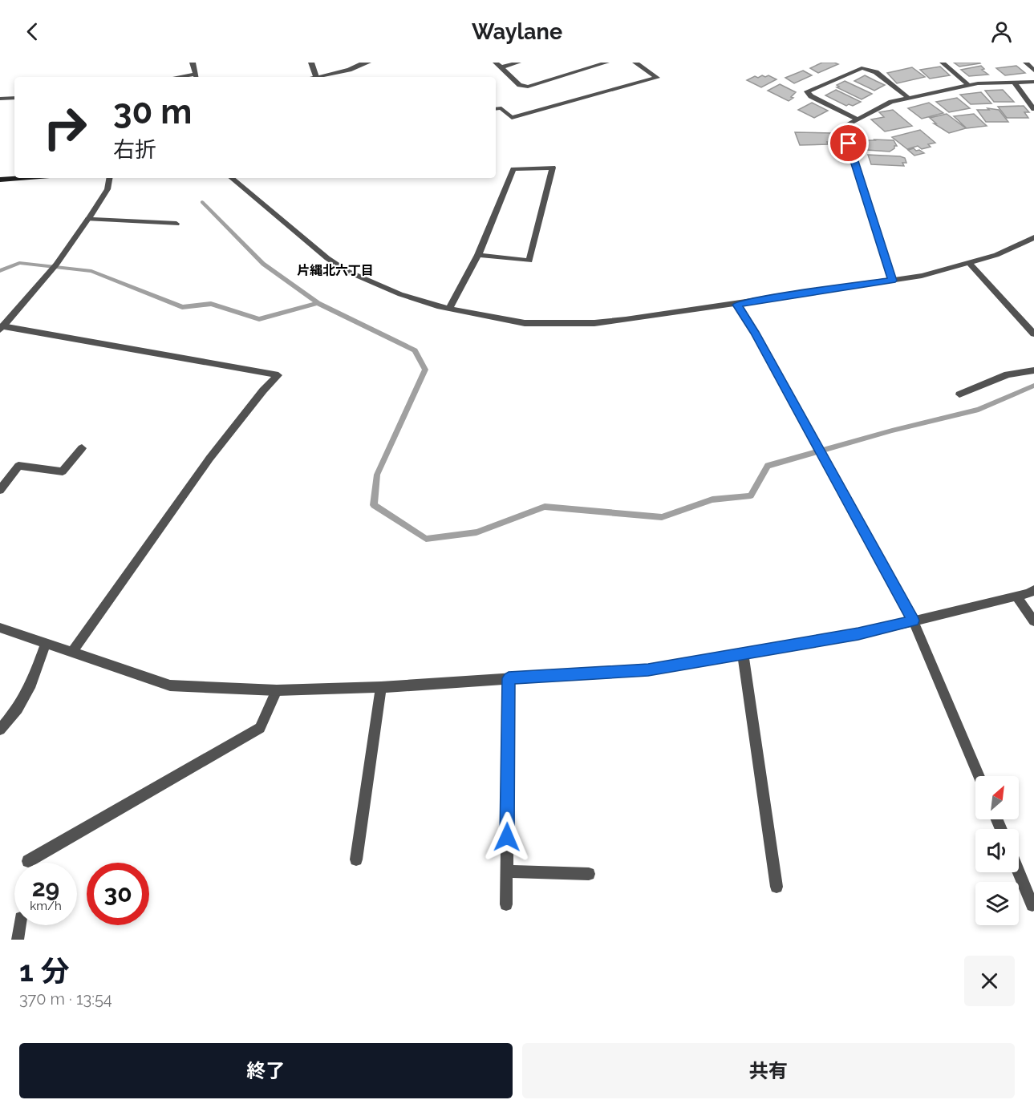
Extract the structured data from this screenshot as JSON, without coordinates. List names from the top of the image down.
{
  "districts": ["片縄北六丁目"],
  "north": "top right",
  "page": {
    "header": "Waylane",
    "turn": ["30 m", "右折"],
    "speed": "29 km/h",
    "limit": "30",
    "heading": ["1 分", "370 m · 13:54"],
    "buttons": ["終了", "共有"]
  }
}
